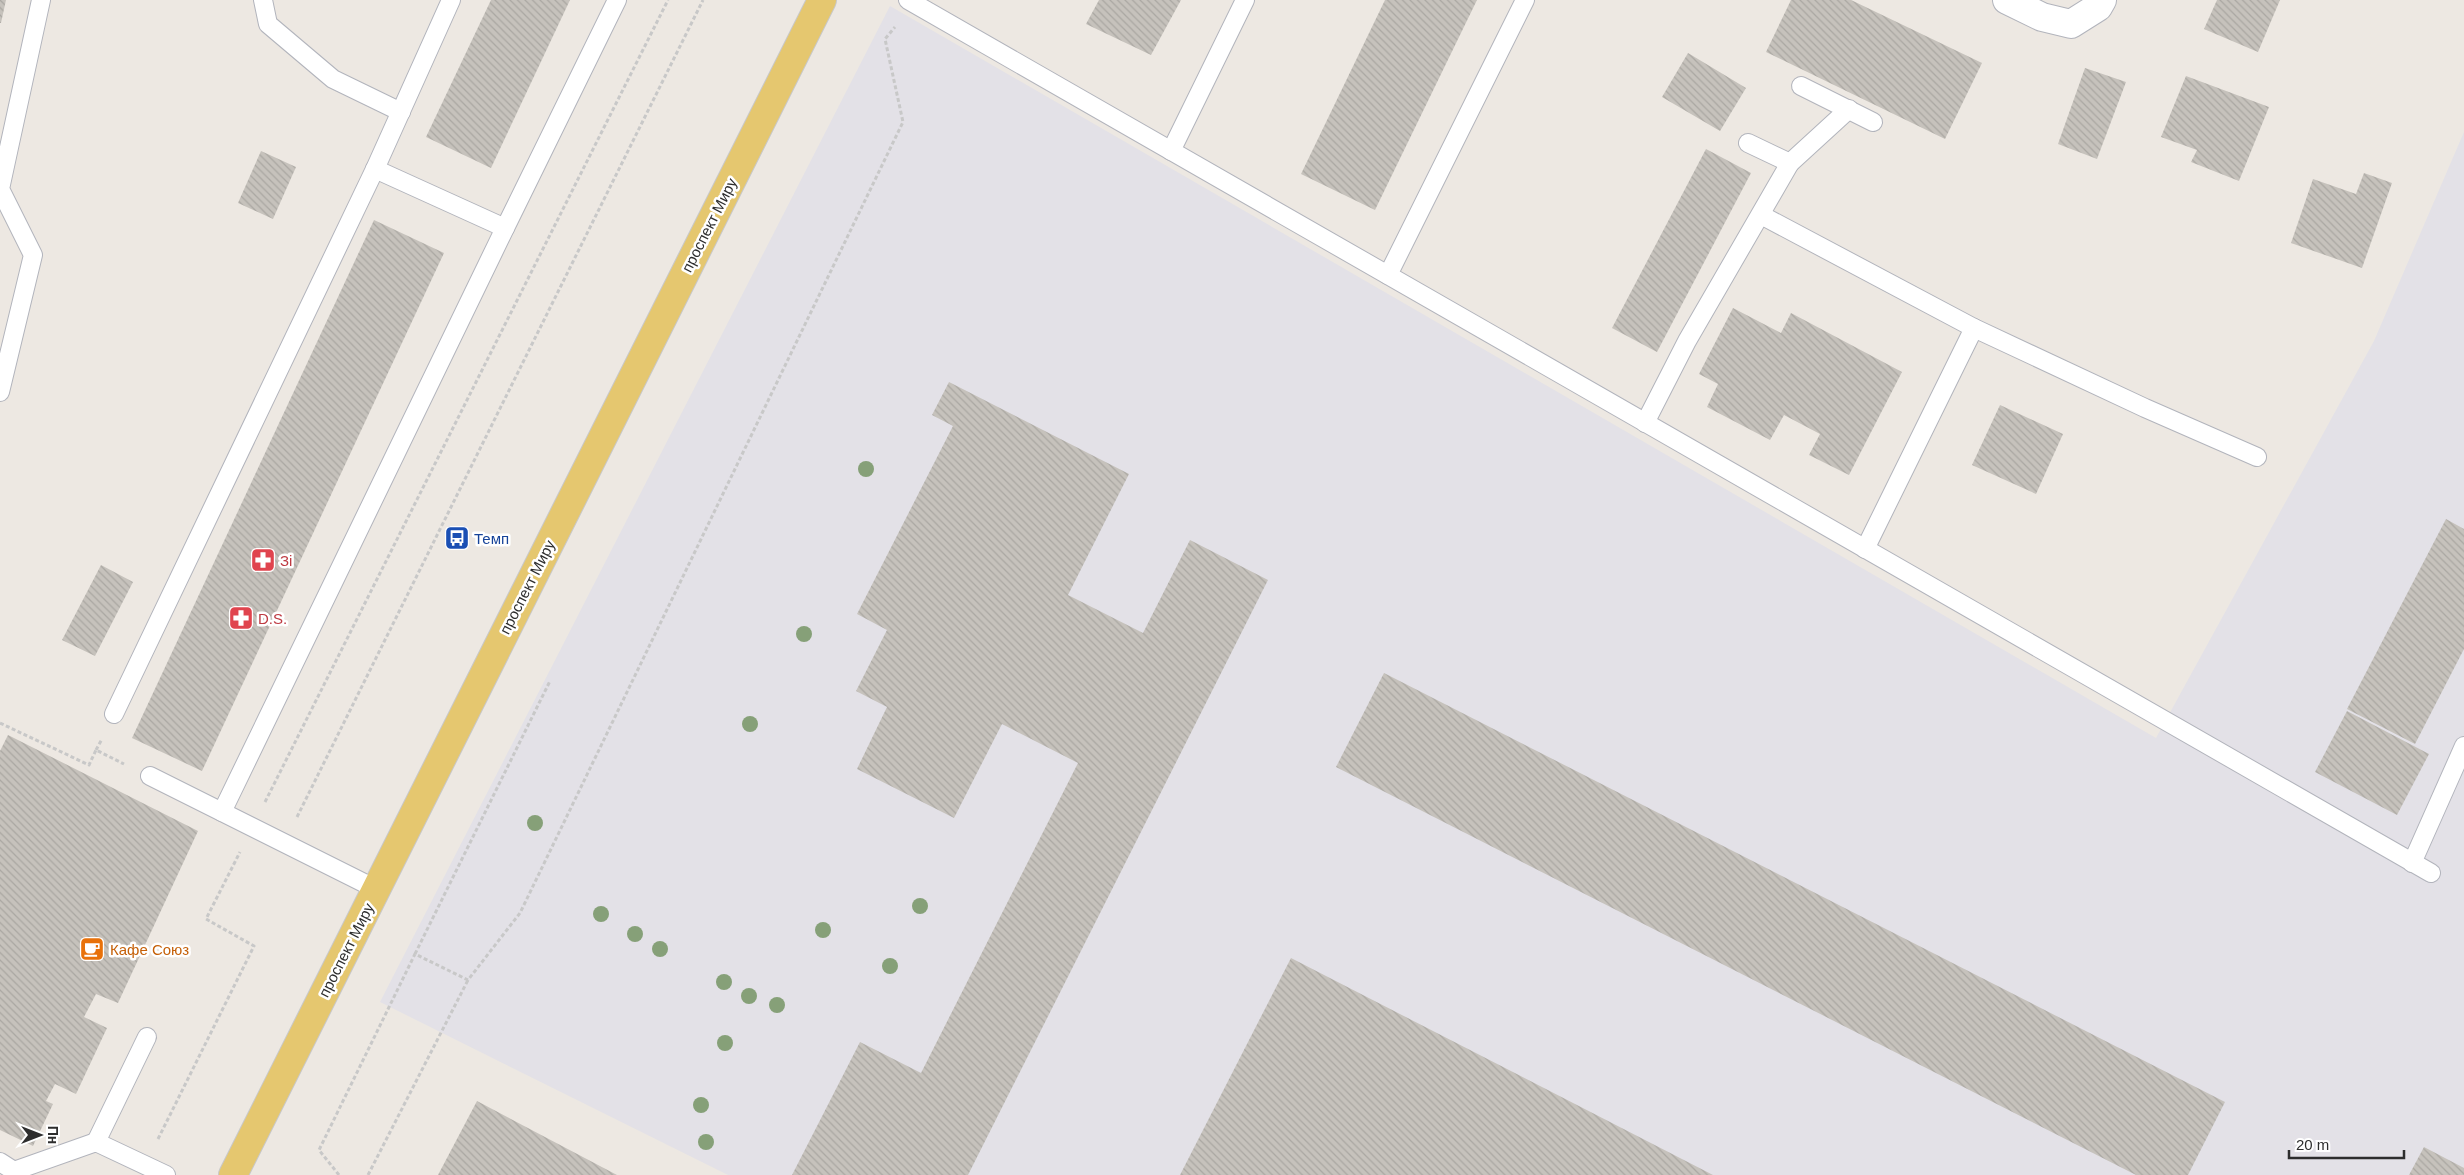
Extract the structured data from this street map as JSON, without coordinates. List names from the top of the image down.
{
  "streets": {
    "main road": ["проспект Миру"]
  },
  "places": {
    "bus stop": ["Темп"],
    "pharmacy": ["Зі", "D.S."],
    "cafe": ["Кафе Союз"]
  },
  "scale_bar": "20 m",
  "north": "right"
}
